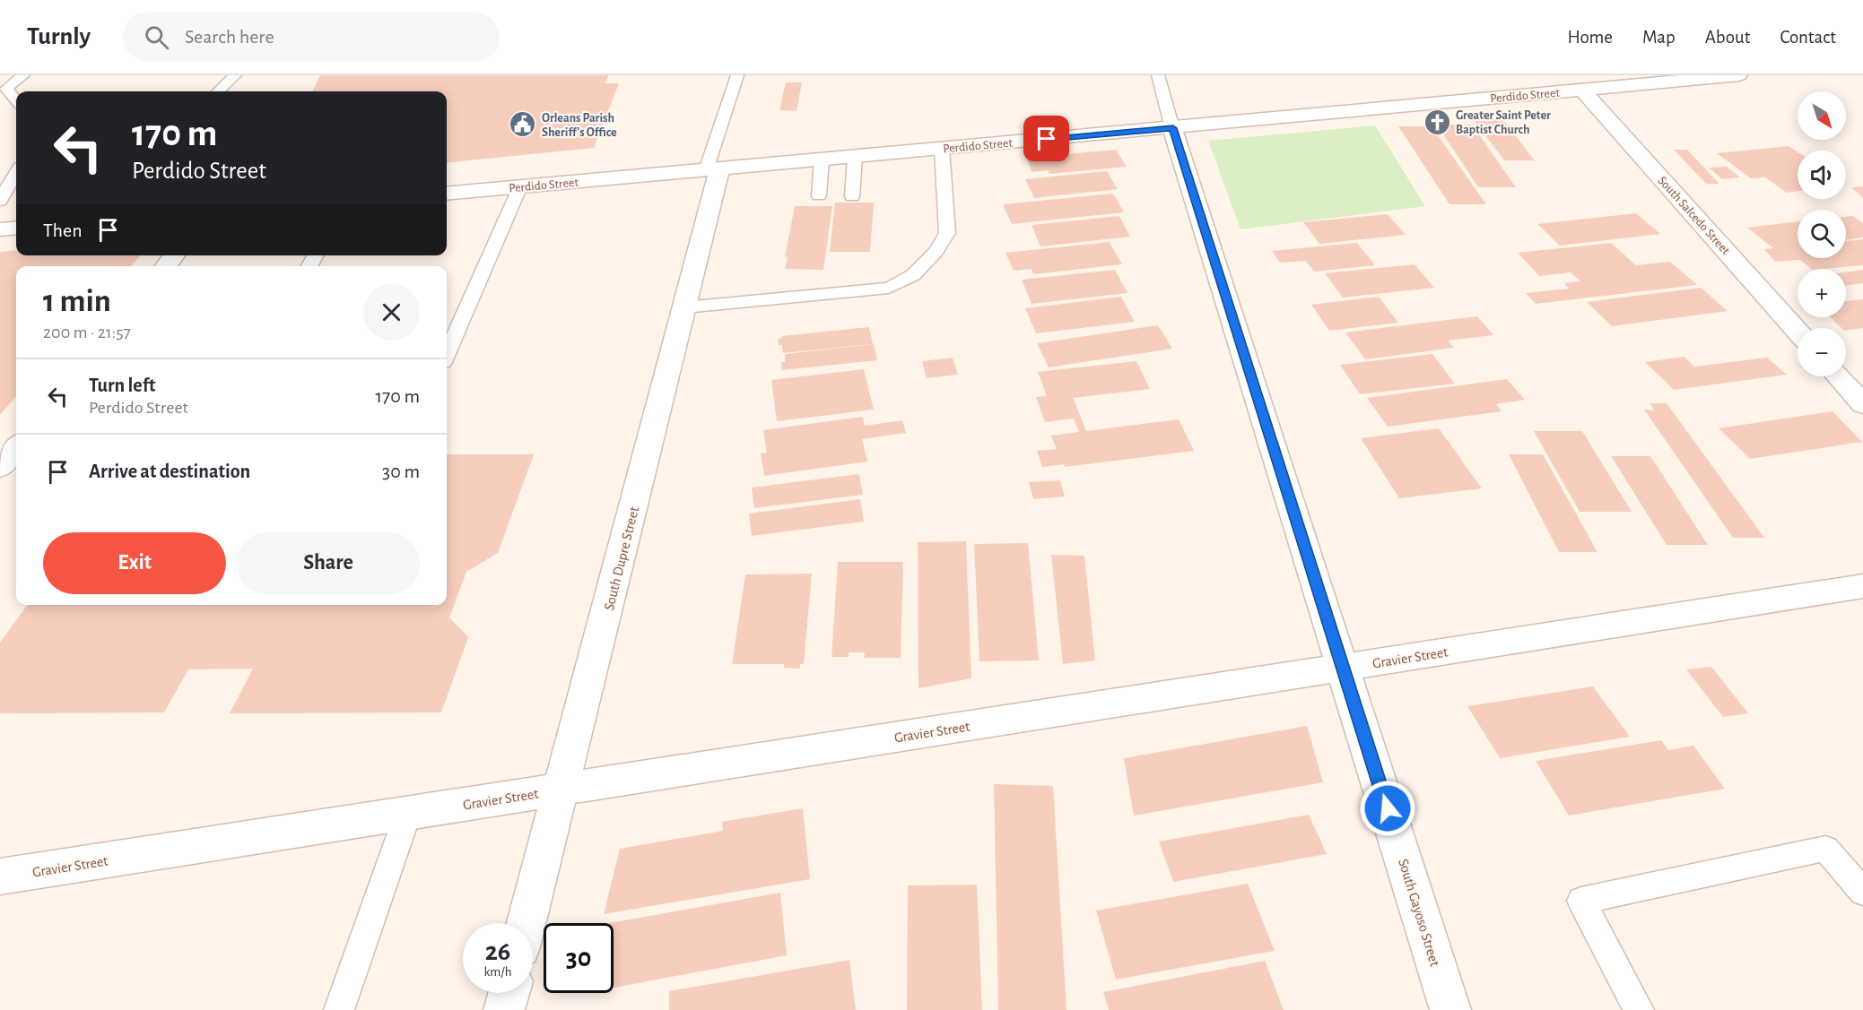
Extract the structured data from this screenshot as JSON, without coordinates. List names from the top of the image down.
{
  "streets": {
    "street": [
      "Perdido Street",
      "South Salcedo Street",
      "South Dupre Street",
      "Gravier Street",
      "South Gayoso Street"
    ]
  },
  "crossings": [
    ["Perdido Street", "South Salcedo Street"],
    ["Perdido Street", "South Dupre Street"],
    ["Perdido Street", "South Gayoso Street"],
    ["South Dupre Street", "Gravier Street"],
    ["Gravier Street", "South Gayoso Street"]
  ],
  "places": {
    "church": ["Greater Saint Peter Baptist Church"],
    "public building": ["Orleans Parish Sheriff's Office"]
  },
  "north": "bottom right",
  "page": {
    "header": "Turnly",
    "search": "Search here",
    "nav": [
      "Home",
      "Map",
      "About",
      "Contact"
    ],
    "map_buttons": ["+", "−"],
    "turn": ["170 m", "Perdido Street"],
    "then": "Then",
    "heading": ["1 min", "200 m · 21:57"],
    "list": [
      {
        "name": "Turn left",
        "note": "Perdido Street",
        "value": "170 m"
      },
      {
        "name": "Arrive at destination",
        "value": "30 m"
      }
    ],
    "buttons": ["Exit", "Share"],
    "speed": "26 km/h",
    "limit": "30"
  }
}
